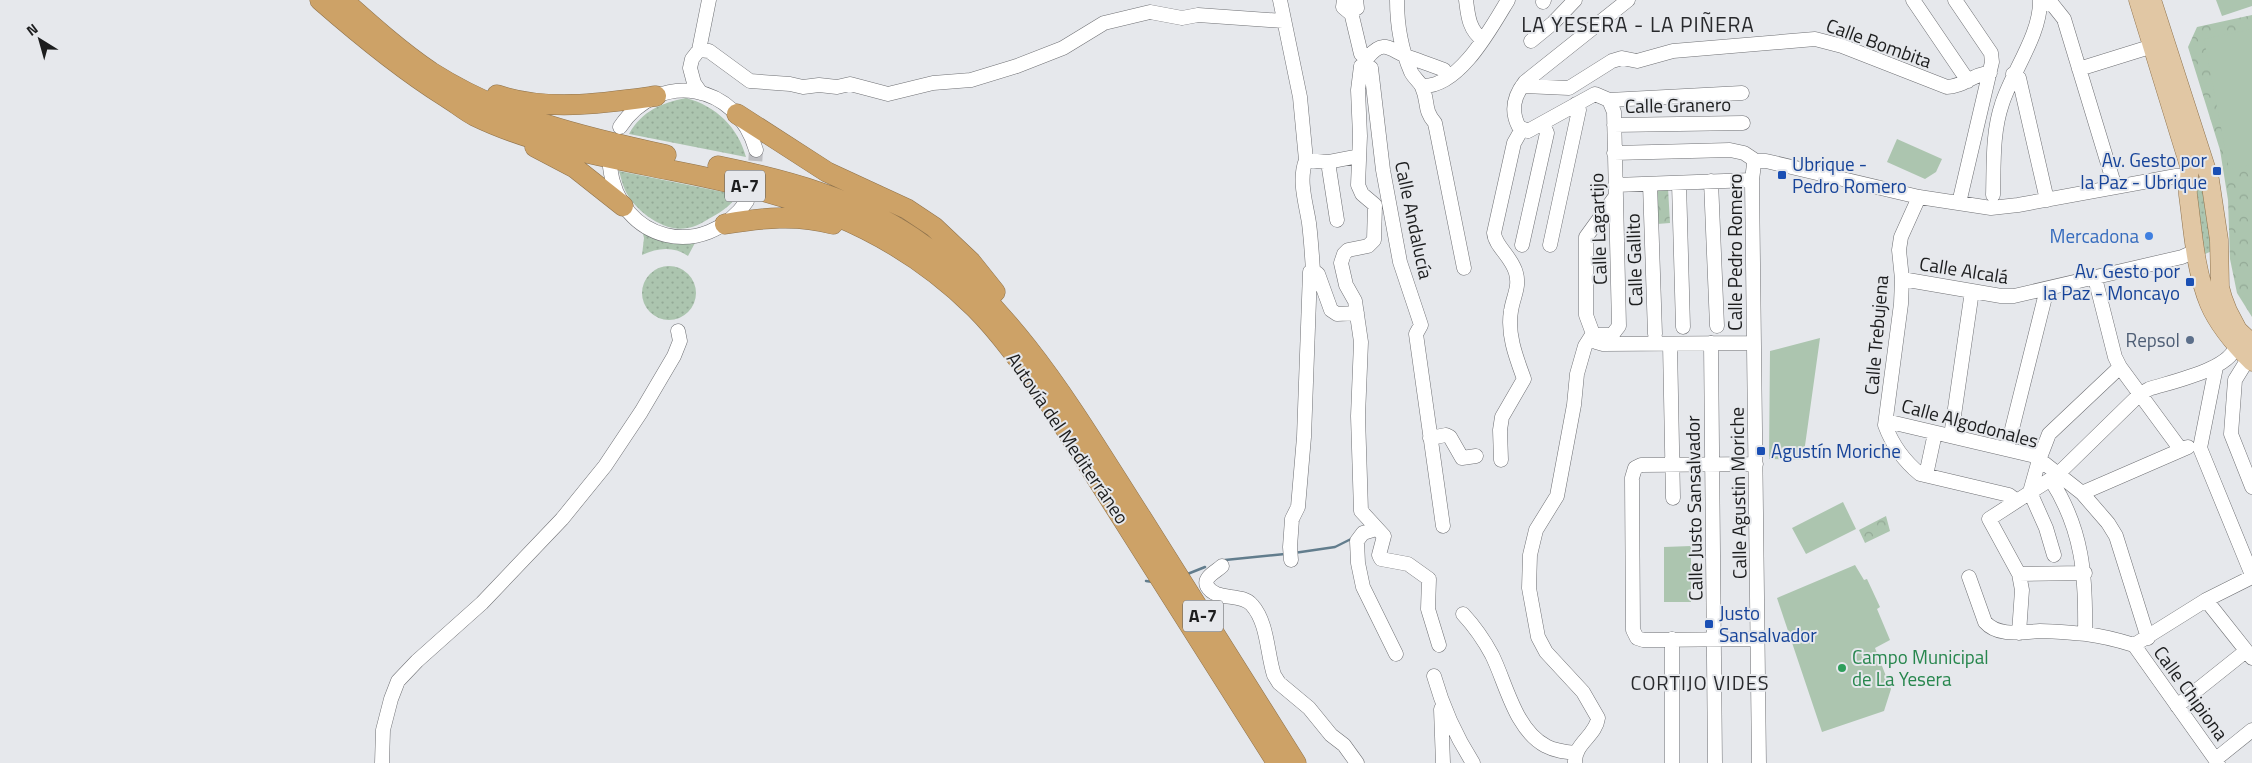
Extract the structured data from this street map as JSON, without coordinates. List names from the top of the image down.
{
  "streets": {
    "highway": ["A-7", "Autovía del Mediterráneo"],
    "street": [
      "Calle Bombita",
      "Calle Granero",
      "Calle Andalucía",
      "Calle Lagartijo",
      "Calle Pedro Romero",
      "Calle Gallito",
      "Calle Alcalá",
      "Calle Trebujena",
      "Calle Algodonales",
      "Calle Agustin Moriche",
      "Calle Justo Sansalvador",
      "Calle Chipiona"
    ]
  },
  "crossings": [
    ["Calle Granero", "Calle Lagartijo"],
    ["Calle Pedro Romero", "Calle Agustin Moriche"],
    ["Calle Alcalá", "Calle Trebujena"],
    ["Calle Trebujena", "Calle Algodonales"]
  ],
  "districts": ["LA YESERA - LA PIÑERA", "CORTIJO VIDES"],
  "places": {
    "transit": [
      "Av. Gesto por la Paz - Ubrique",
      "Ubrique - Pedro Romero",
      "Av. Gesto por la Paz - Moncayo",
      "Agustín Moriche",
      "Justo Sansalvador"
    ],
    "other": ["Mercadona", "Repsol", "Campo Municipal de La Yesera"]
  },
  "north": "top left"
}
